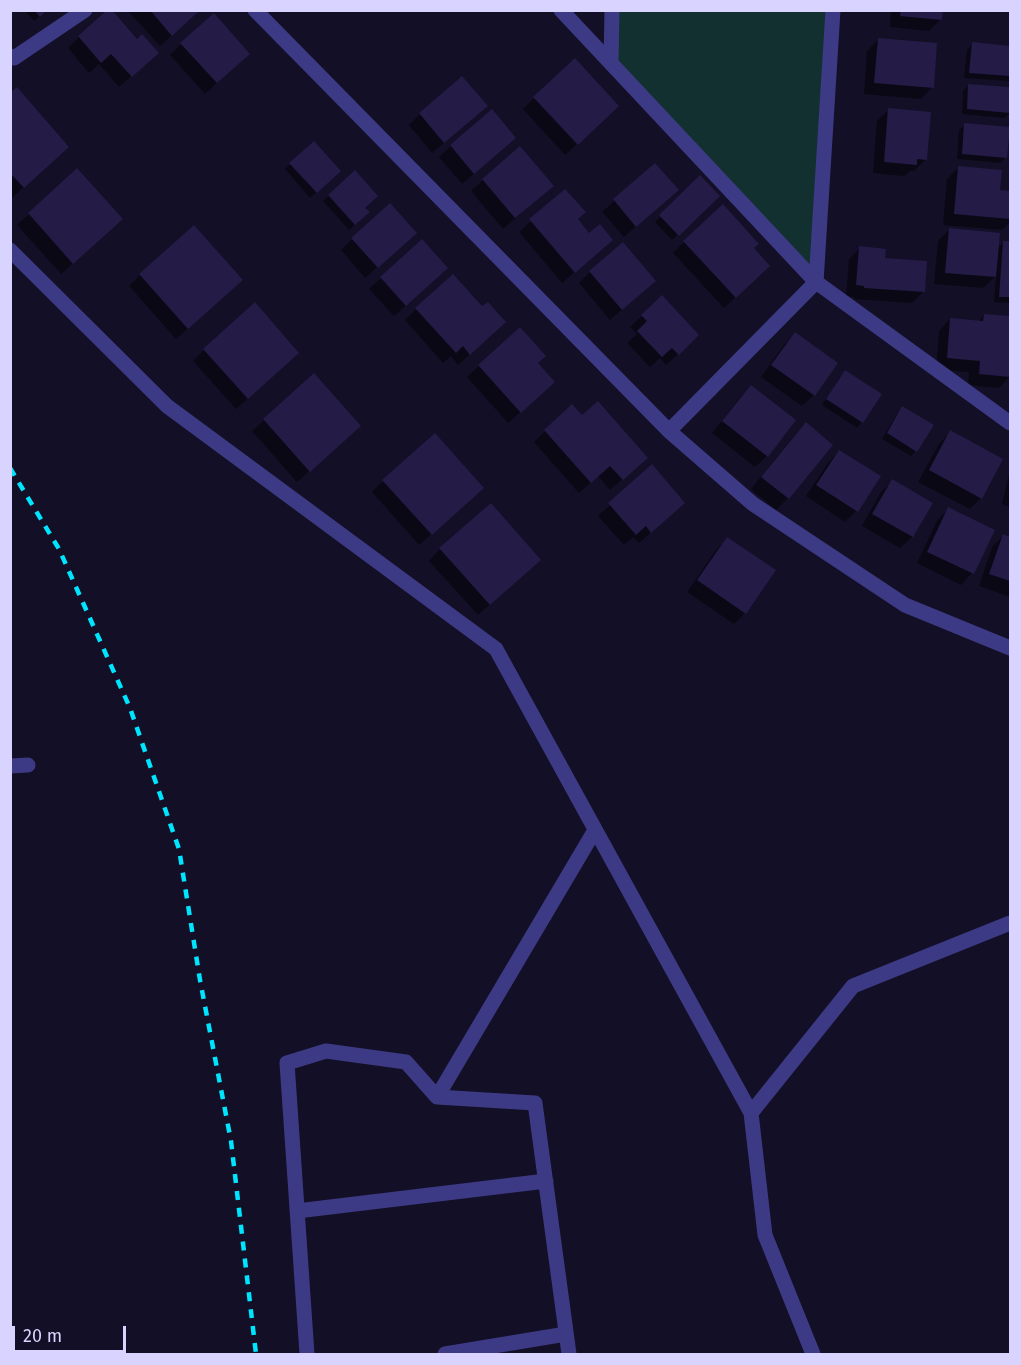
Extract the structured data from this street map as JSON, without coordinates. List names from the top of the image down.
{
  "scale_bar": "20 m"
}
